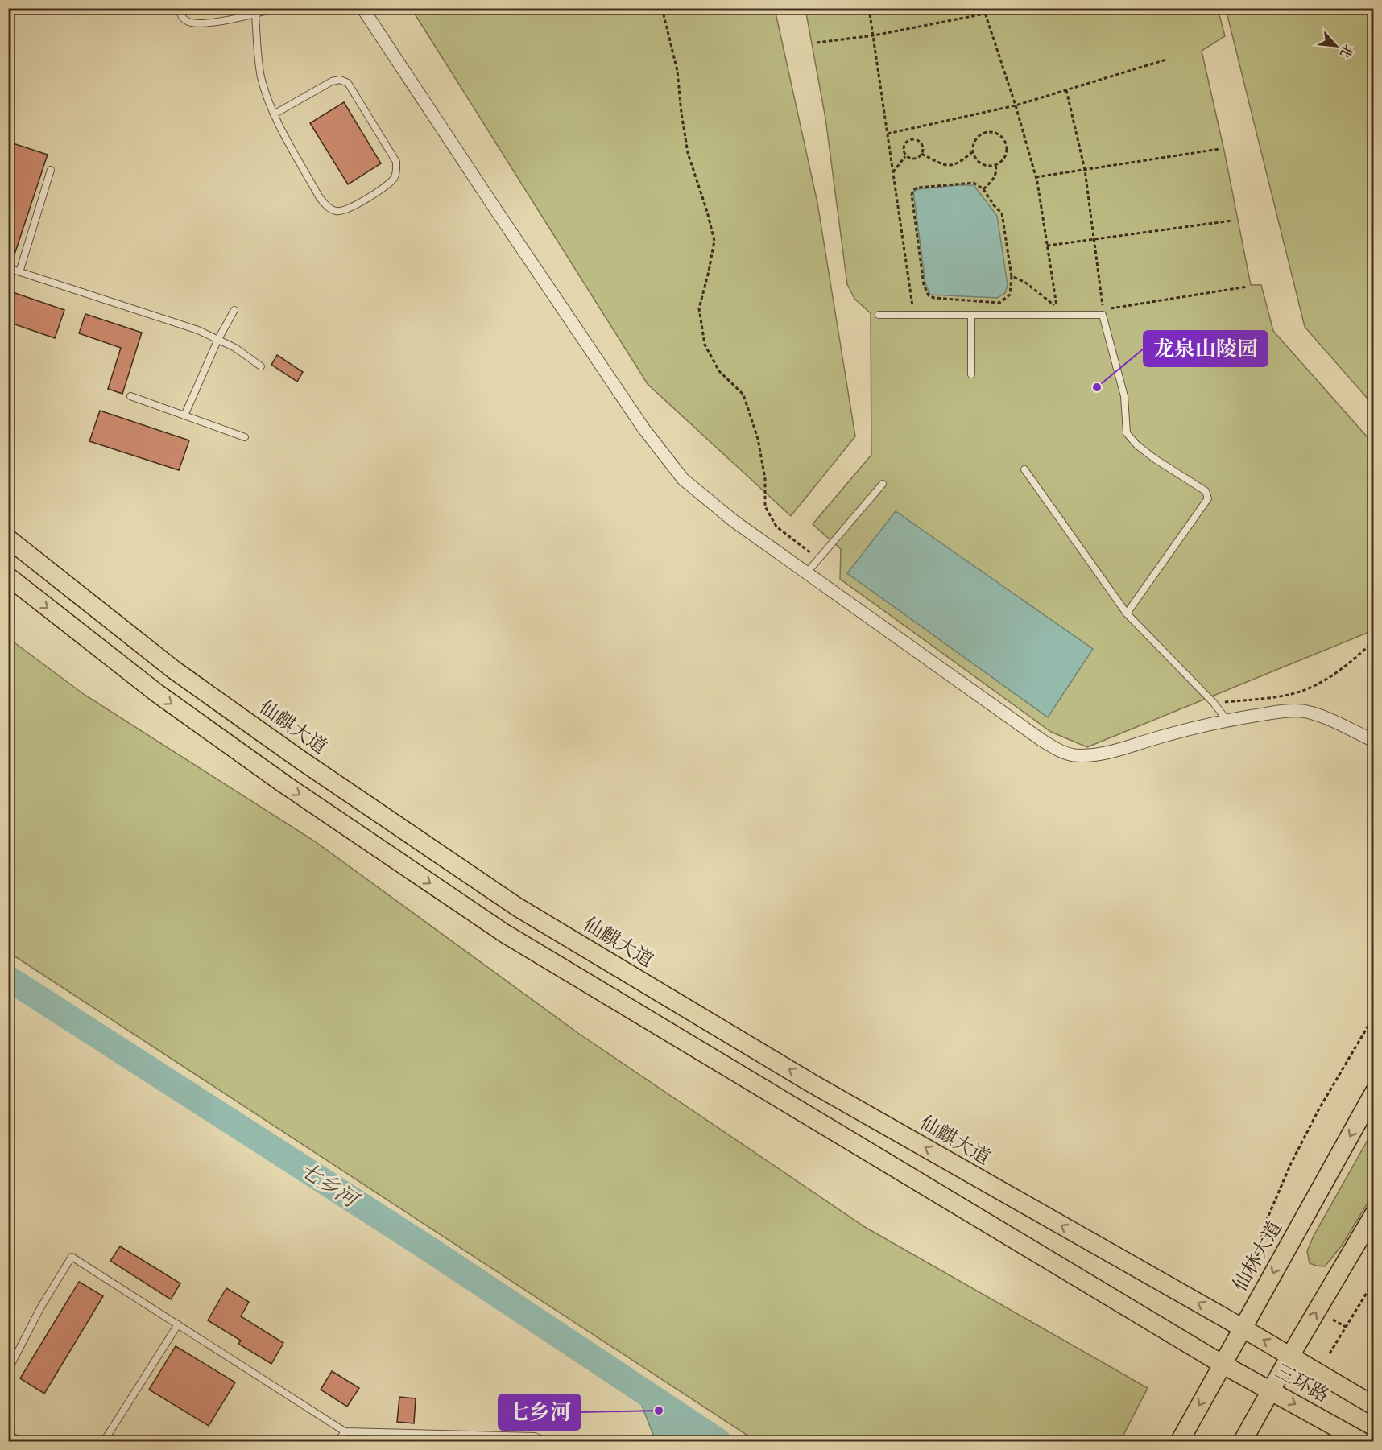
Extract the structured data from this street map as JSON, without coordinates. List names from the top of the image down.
{
  "streets": {
    "main road": ["仙麒大道", "仙林大道", "三环路"]
  },
  "crossings": [
    ["仙麒大道", "仙林大道"],
    ["仙麒大道", "三环路"],
    ["仙林大道", "三环路"]
  ],
  "water": ["七乡河"],
  "places": ["龙泉山陵园", "七乡河"],
  "north": "bottom right"
}
